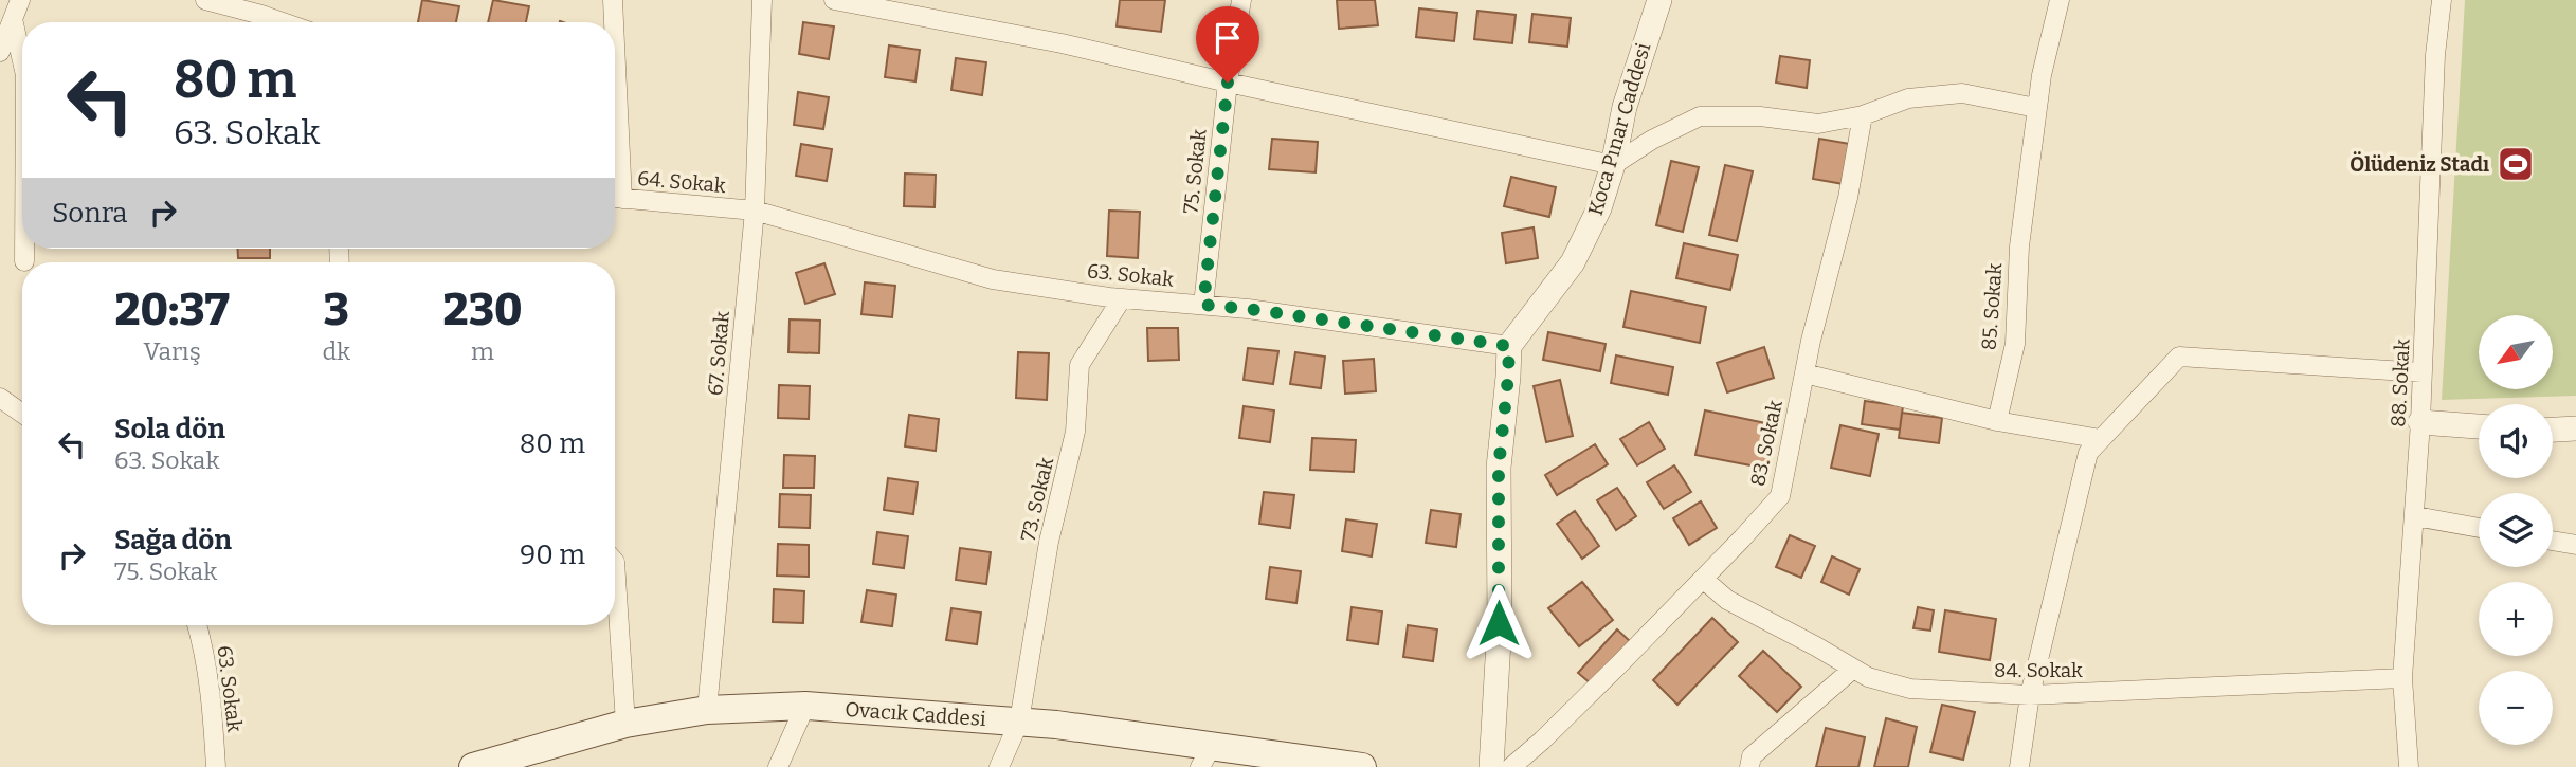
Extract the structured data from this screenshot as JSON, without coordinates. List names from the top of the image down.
{
  "streets": {
    "main road": ["Ovacık Caddesi"],
    "street": [
      "Koca Pınar Caddesi",
      "75. Sokak",
      "64. Sokak",
      "63. Sokak",
      "85. Sokak",
      "67. Sokak",
      "88. Sokak",
      "83. Sokak",
      "73. Sokak",
      "84. Sokak"
    ]
  },
  "crossings": [
    ["Koca Pınar Caddesi", "63. Sokak"],
    ["75. Sokak", "63. Sokak"],
    ["64. Sokak", "63. Sokak"],
    ["64. Sokak", "67. Sokak"],
    ["63. Sokak", "67. Sokak"],
    ["63. Sokak", "73. Sokak"],
    ["67. Sokak", "Ovacık Caddesi"],
    ["88. Sokak", "84. Sokak"],
    ["83. Sokak", "84. Sokak"],
    ["73. Sokak", "Ovacık Caddesi"]
  ],
  "places": {
    "sports": ["Ölüdeniz Stadı"]
  },
  "north": "bottom left",
  "page": {
    "turn": ["80 m", "63. Sokak"],
    "then": "Sonra",
    "eta": [
      "20:37",
      "Varış",
      "3",
      "dk",
      "230",
      "m"
    ],
    "map_buttons": ["+", "−"],
    "list": [
      {
        "name": "Sola dön",
        "note": "63. Sokak",
        "value": "80 m"
      },
      {
        "name": "Sağa dön",
        "note": "75. Sokak",
        "value": "90 m"
      }
    ]
  }
}
